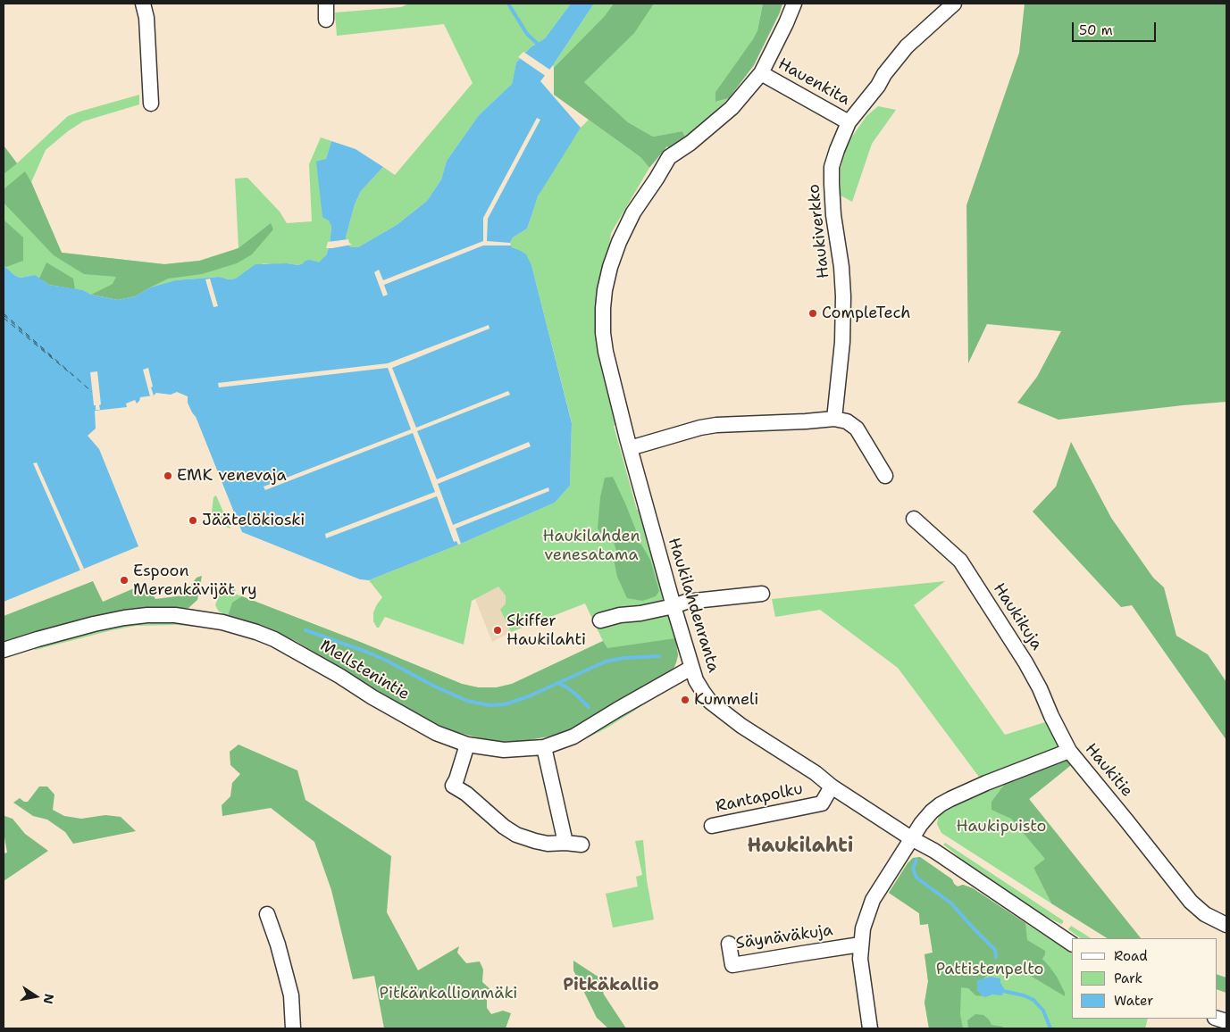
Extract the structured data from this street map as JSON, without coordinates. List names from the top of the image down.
{
  "streets": {
    "street": [
      "Hauenkita",
      "Haukiverkko",
      "Haukilahdenranta",
      "Haukikuja",
      "Mellstenintie",
      "Haukitie",
      "Rantapolku",
      "Säynäväkuja"
    ]
  },
  "crossings": [
    ["Hauenkita", "Haukiverkko"],
    ["Hauenkita", "Haukilahdenranta"],
    ["Haukilahdenranta", "Mellstenintie"],
    ["Haukilahdenranta", "Haukitie"],
    ["Haukilahdenranta", "Rantapolku"],
    ["Haukikuja", "Haukitie"],
    ["Haukitie", "Säynäväkuja"]
  ],
  "districts": ["Haukilahti", "Pitkäkallio"],
  "parks": [
    "Haukilahden venesatama",
    "Haukipuisto",
    "Pattistenpelto",
    "Pitkänkallionmäki"
  ],
  "places": [
    "CompleTech",
    "EMK venevaja",
    "Jäätelökioski",
    "Espoon Merenkävijät ry",
    "Skiffer Haukilahti",
    "Kummeli"
  ],
  "legend": ["Road", "Park", "Water"],
  "scale_bar": "50 m",
  "north": "right"
}
